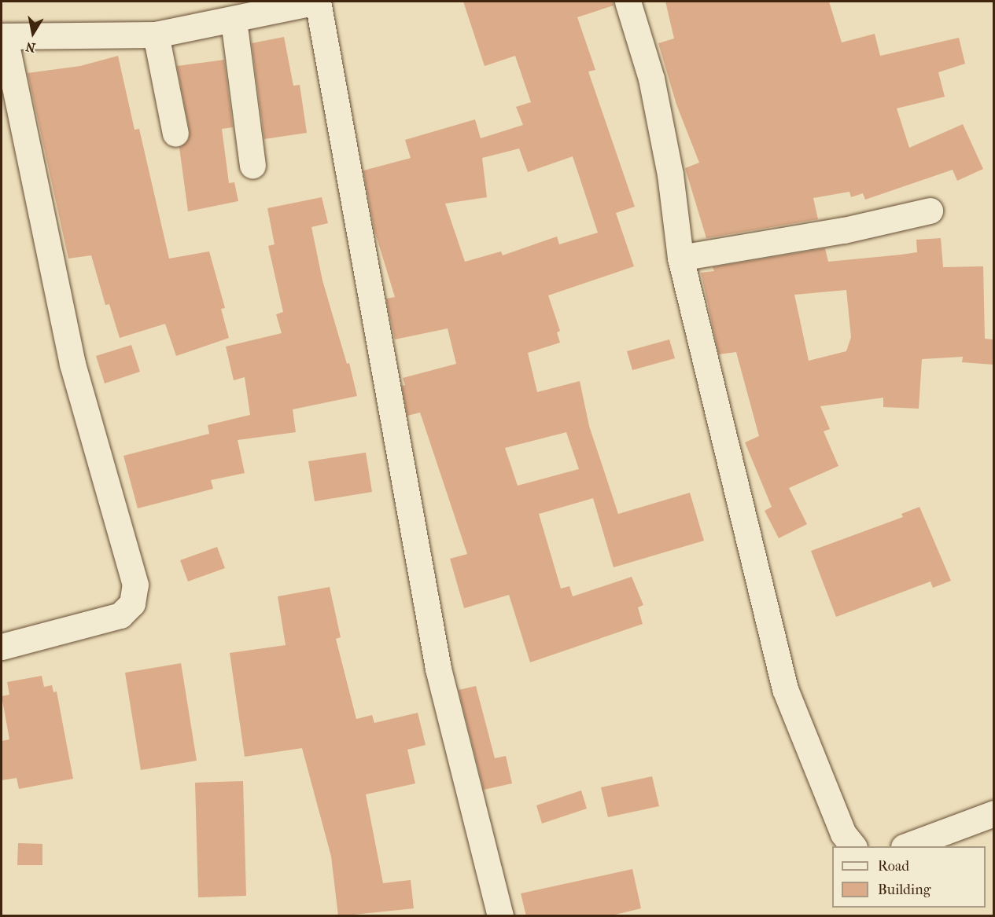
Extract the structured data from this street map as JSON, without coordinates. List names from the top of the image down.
{
  "legend": ["Road", "Building"],
  "north": "bottom"
}
